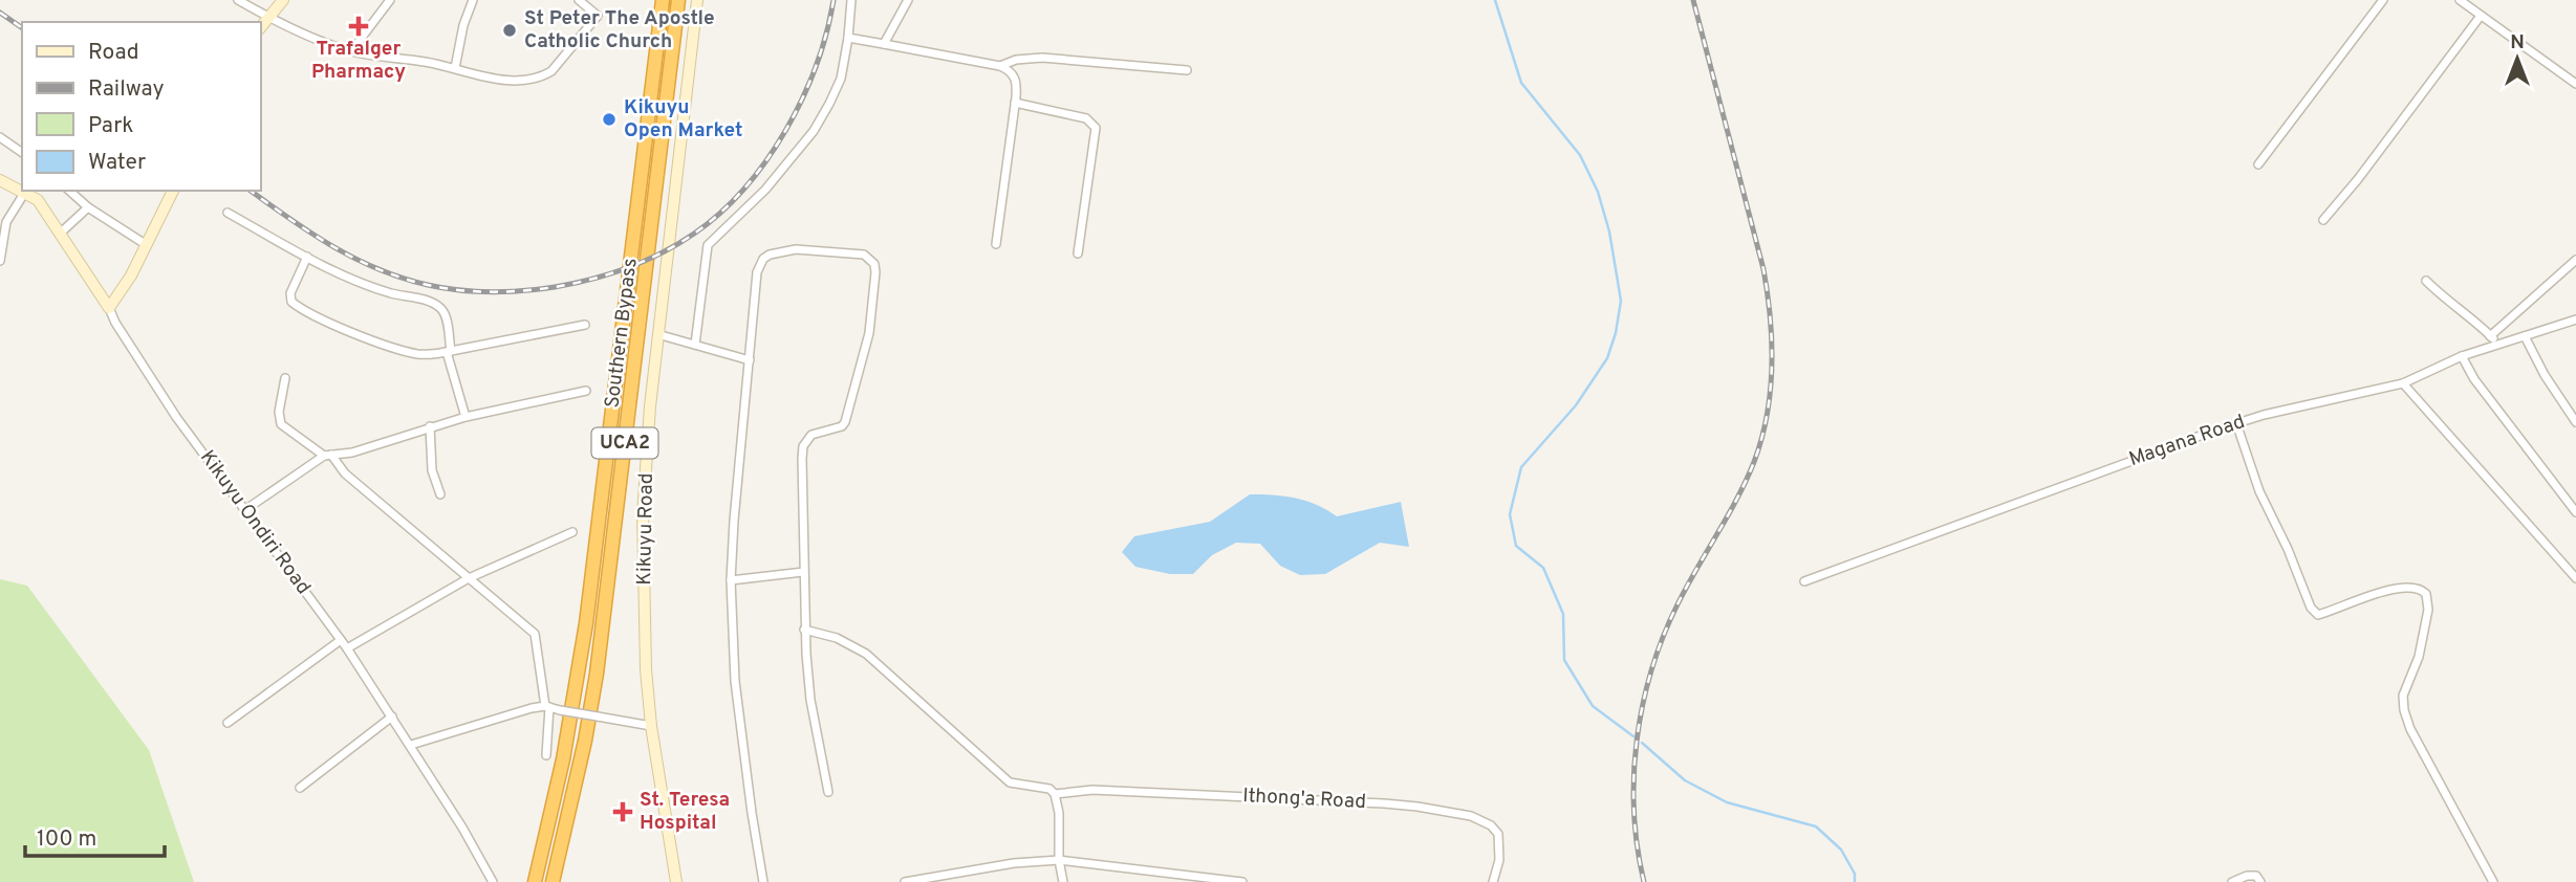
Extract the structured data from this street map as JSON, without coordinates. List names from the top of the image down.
{
  "streets": {
    "highway": ["Southern Bypass", "UCA2"],
    "main road": ["Kikuyu Ondiri Road", "Kikuyu Road"],
    "street": ["Magana Road", "Ithong'a Road"]
  },
  "places": {
    "health": ["Trafalger Pharmacy", "St. Teresa Hospital"],
    "other": ["St Peter The Apostle Catholic Church", "Kikuyu Open Market"]
  },
  "legend": [
    "Road",
    "Railway",
    "Park",
    "Water"
  ],
  "scale_bar": "100 m",
  "north": "top"
}
